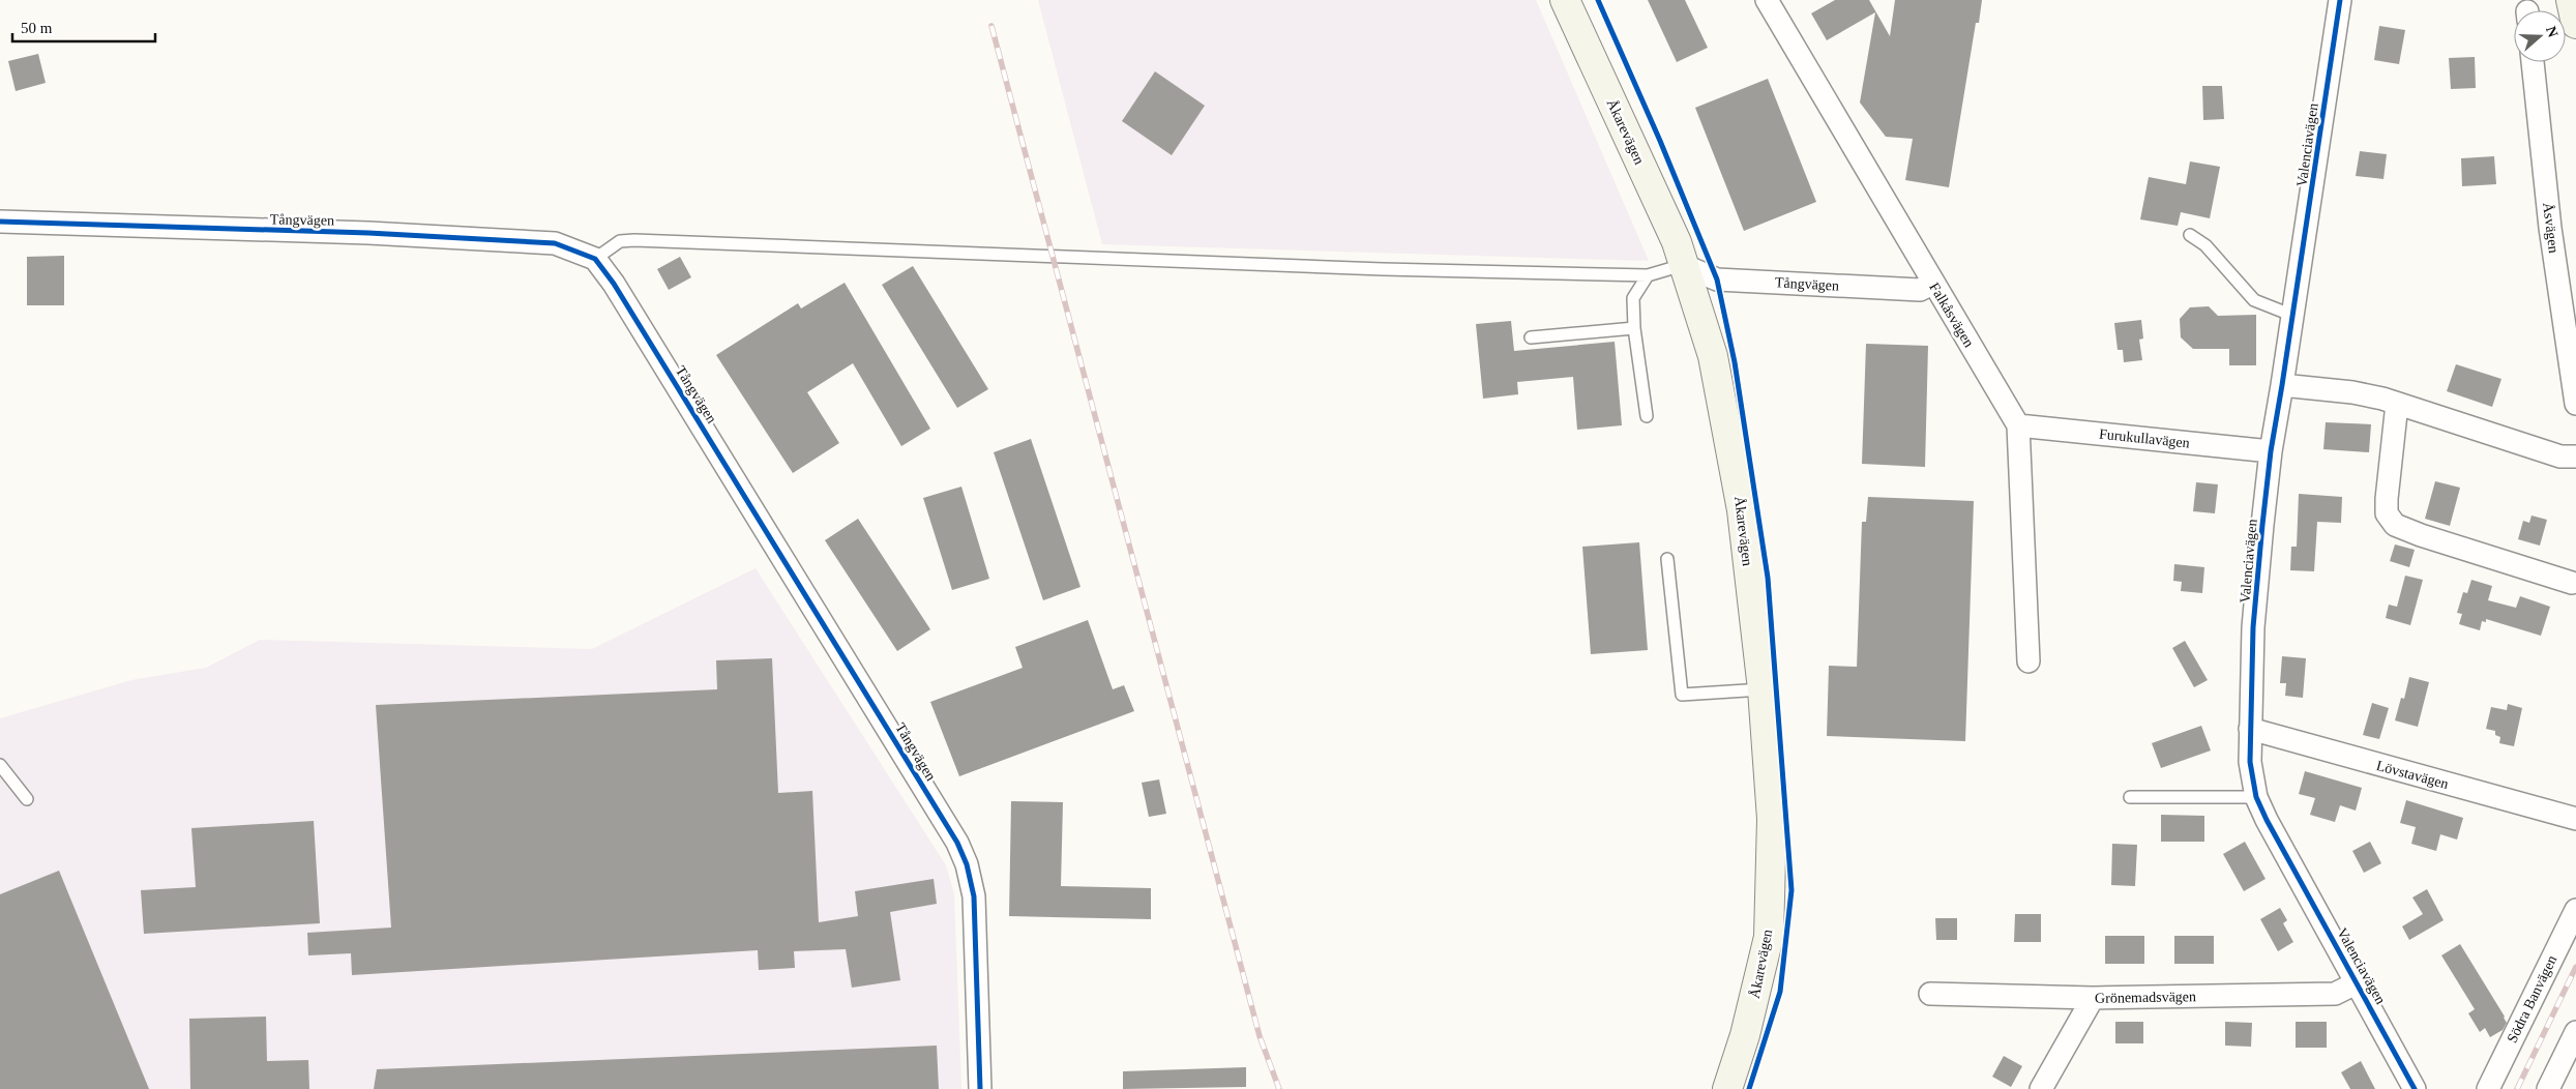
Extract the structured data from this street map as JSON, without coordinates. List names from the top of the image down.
{
  "streets": {
    "street": [
      "Åkarevägen",
      "Valenciavägen",
      "Tångvägen",
      "Åsvägen",
      "Falkåsvägen",
      "Furukullavägen",
      "Lövstavägen",
      "Grönemadsvägen",
      "Södra Banvägen"
    ]
  },
  "crossings": [
    ["Åkarevägen", "Tångvägen"],
    ["Valenciavägen", "Furukullavägen"],
    ["Valenciavägen", "Lövstavägen"],
    ["Valenciavägen", "Grönemadsvägen"],
    ["Tångvägen", "Falkåsvägen"],
    ["Falkåsvägen", "Furukullavägen"]
  ],
  "scale_bar": "50 m",
  "north": "right"
}
